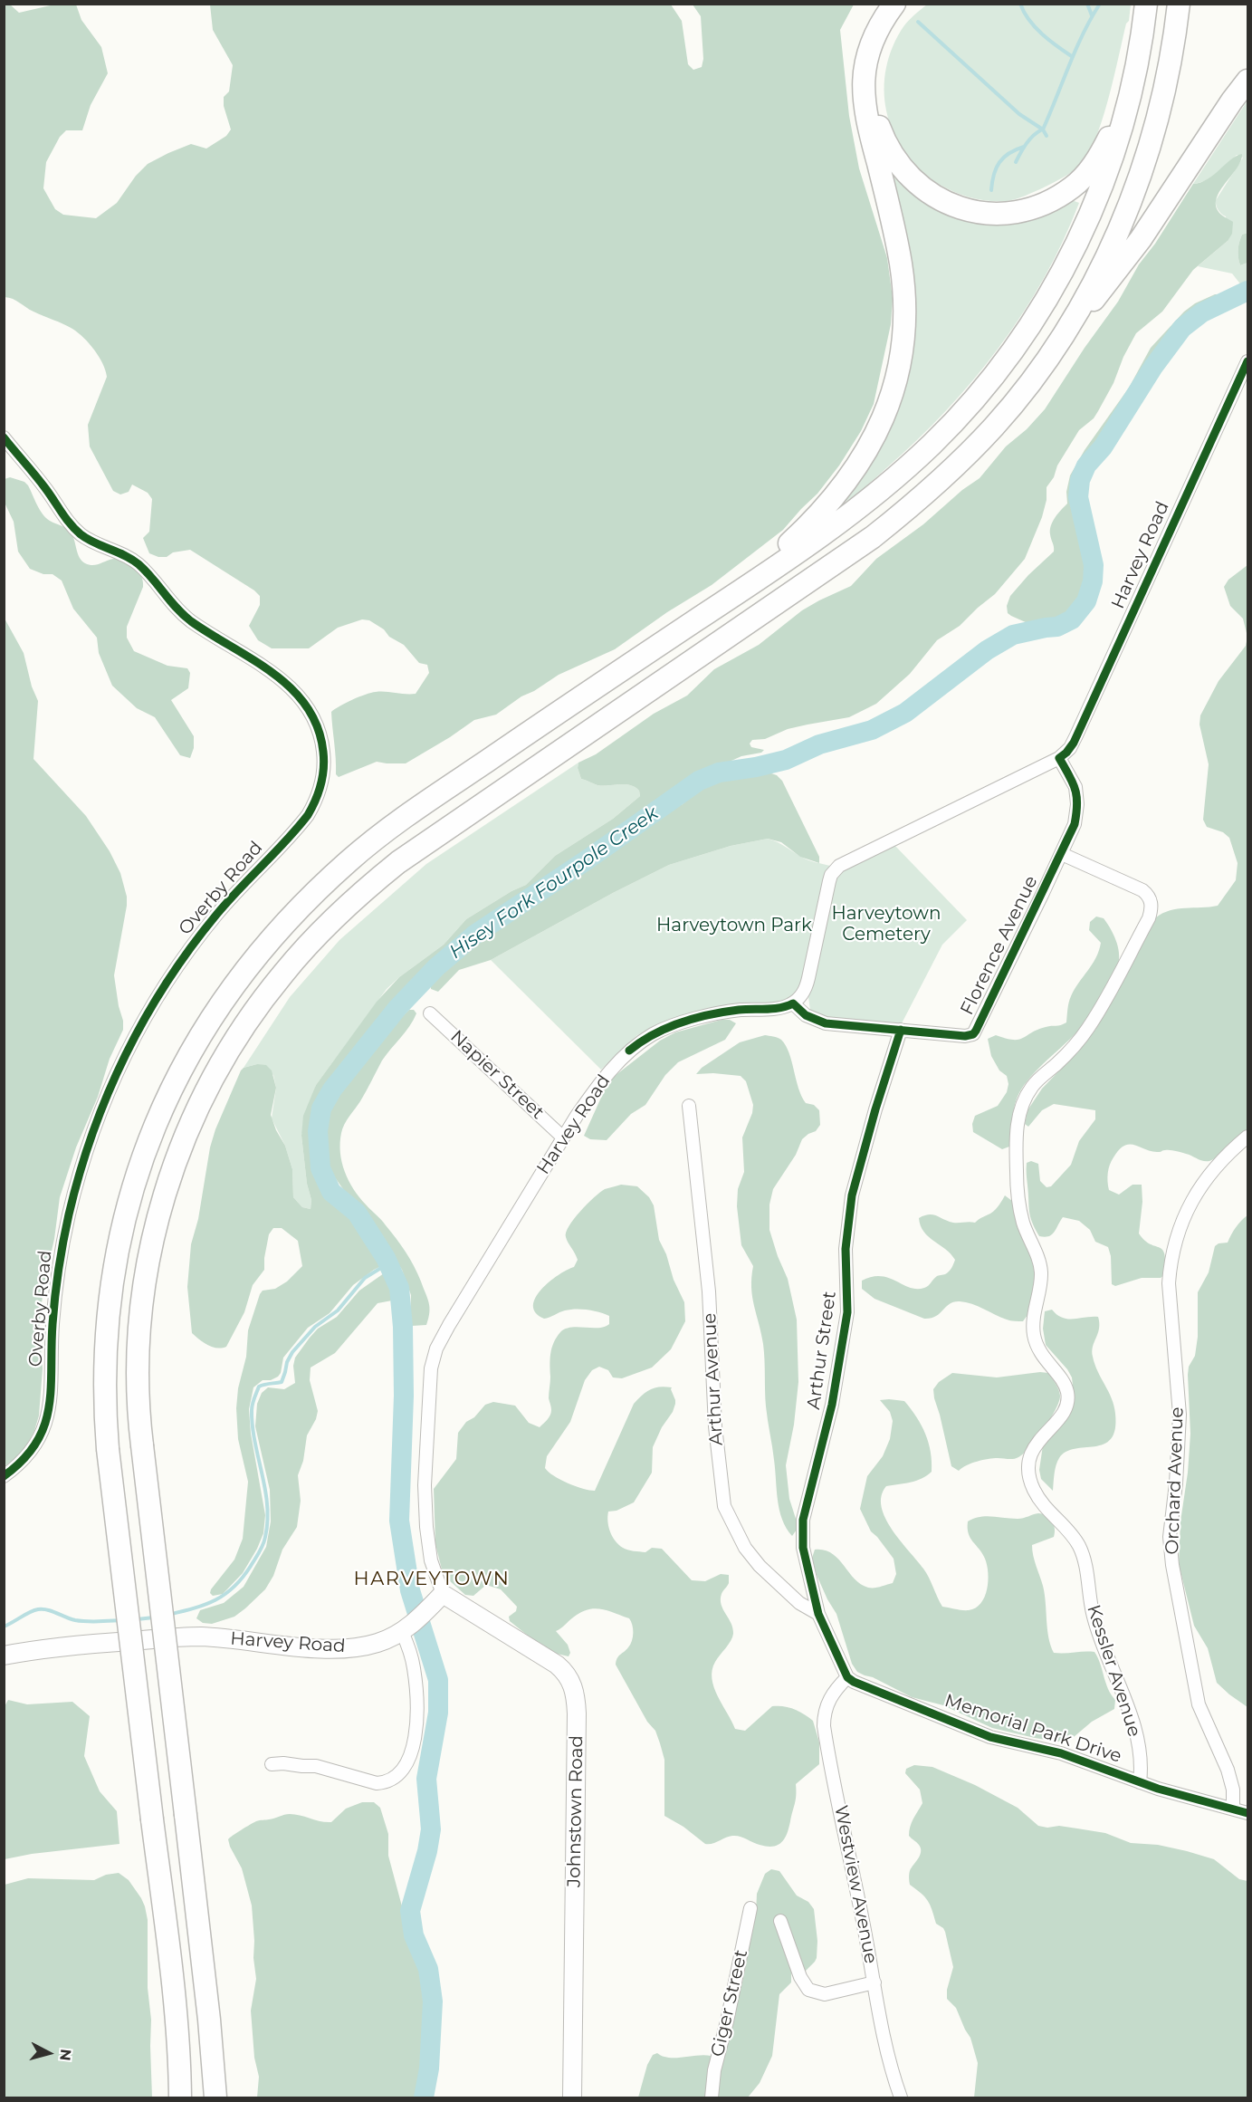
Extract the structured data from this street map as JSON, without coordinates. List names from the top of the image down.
{
  "streets": {
    "street": [
      "Harvey Road",
      "Overby Road",
      "Florence Avenue",
      "Napier Street",
      "Arthur Street",
      "Arthur Avenue",
      "Orchard Avenue",
      "Kessler Avenue",
      "Memorial Park Drive",
      "Johnstown Road",
      "Westview Avenue",
      "Giger Street"
    ]
  },
  "crossings": [
    ["Harvey Road", "Florence Avenue"],
    ["Harvey Road", "Napier Street"],
    ["Harvey Road", "Johnstown Road"],
    ["Florence Avenue", "Arthur Street"],
    ["Florence Avenue", "Kessler Avenue"],
    ["Arthur Street", "Arthur Avenue"],
    ["Orchard Avenue", "Memorial Park Drive"],
    ["Kessler Avenue", "Memorial Park Drive"],
    ["Memorial Park Drive", "Westview Avenue"]
  ],
  "districts": ["HARVEYTOWN"],
  "water": ["Hisey Fork Fourpole Creek"],
  "parks": ["Harveytown Cemetery", "Harveytown Park"],
  "north": "right"
}
